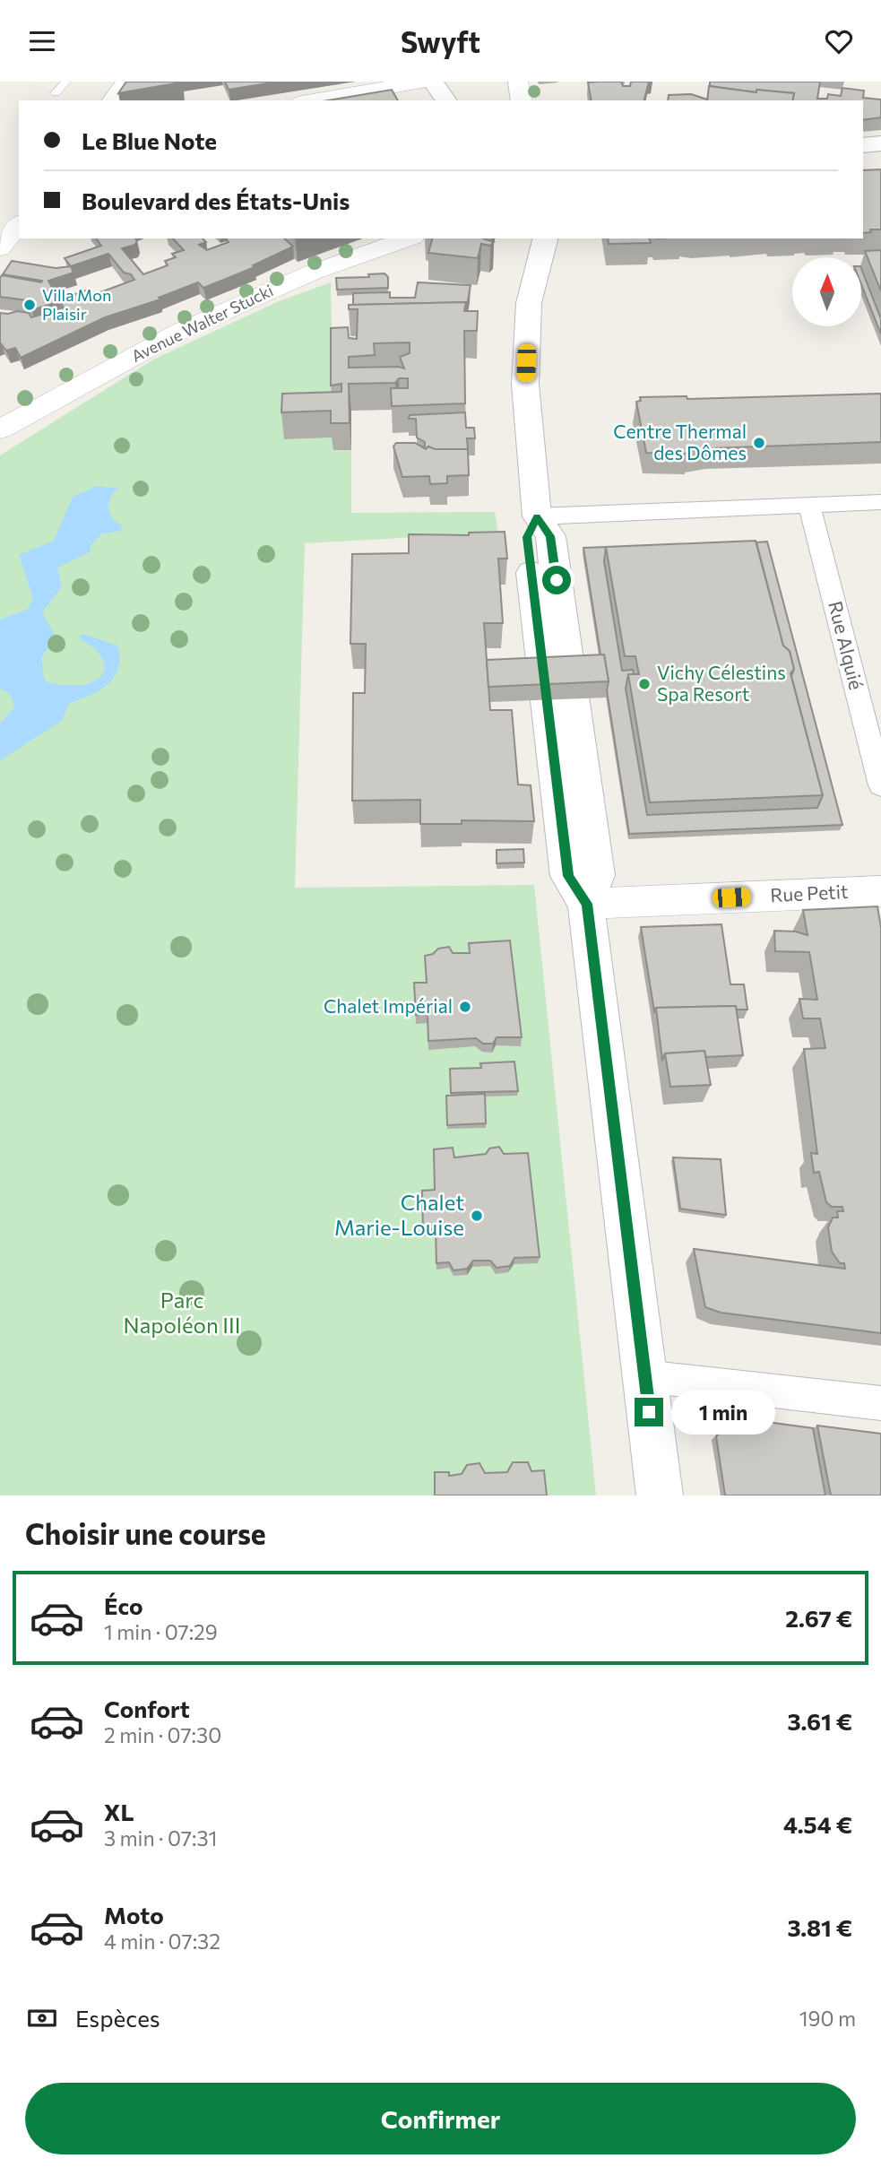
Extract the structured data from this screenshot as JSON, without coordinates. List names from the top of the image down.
{
  "streets": {
    "street": ["Avenue Walter Stucki", "Rue Alquié", "Rue Petit"]
  },
  "parks": ["Parc Napoléon III"],
  "places": [
    "Villa Mon Plaisir",
    "Centre Thermal des Dômes",
    "Vichy Célestins Spa Resort",
    "Chalet Impérial",
    "Chalet Marie-Louise"
  ],
  "north": "top",
  "page": {
    "header": "Swyft",
    "banner": ["Le Blue Note", "Boulevard des États-Unis"],
    "bubble": "1 min",
    "heading": "Choisir une course",
    "list": [
      {
        "name": "Éco",
        "note": "1 min · 07:29",
        "value": "2.67 €"
      },
      {
        "name": "Confort",
        "note": "2 min · 07:30",
        "value": "3.61 €"
      },
      {
        "name": "XL",
        "note": "3 min · 07:31",
        "value": "4.54 €"
      },
      {
        "name": "Moto",
        "note": "4 min · 07:32",
        "value": "3.81 €"
      }
    ],
    "pay": ["Espèces", "190 m"],
    "buttons": "Confirmer"
  }
}
